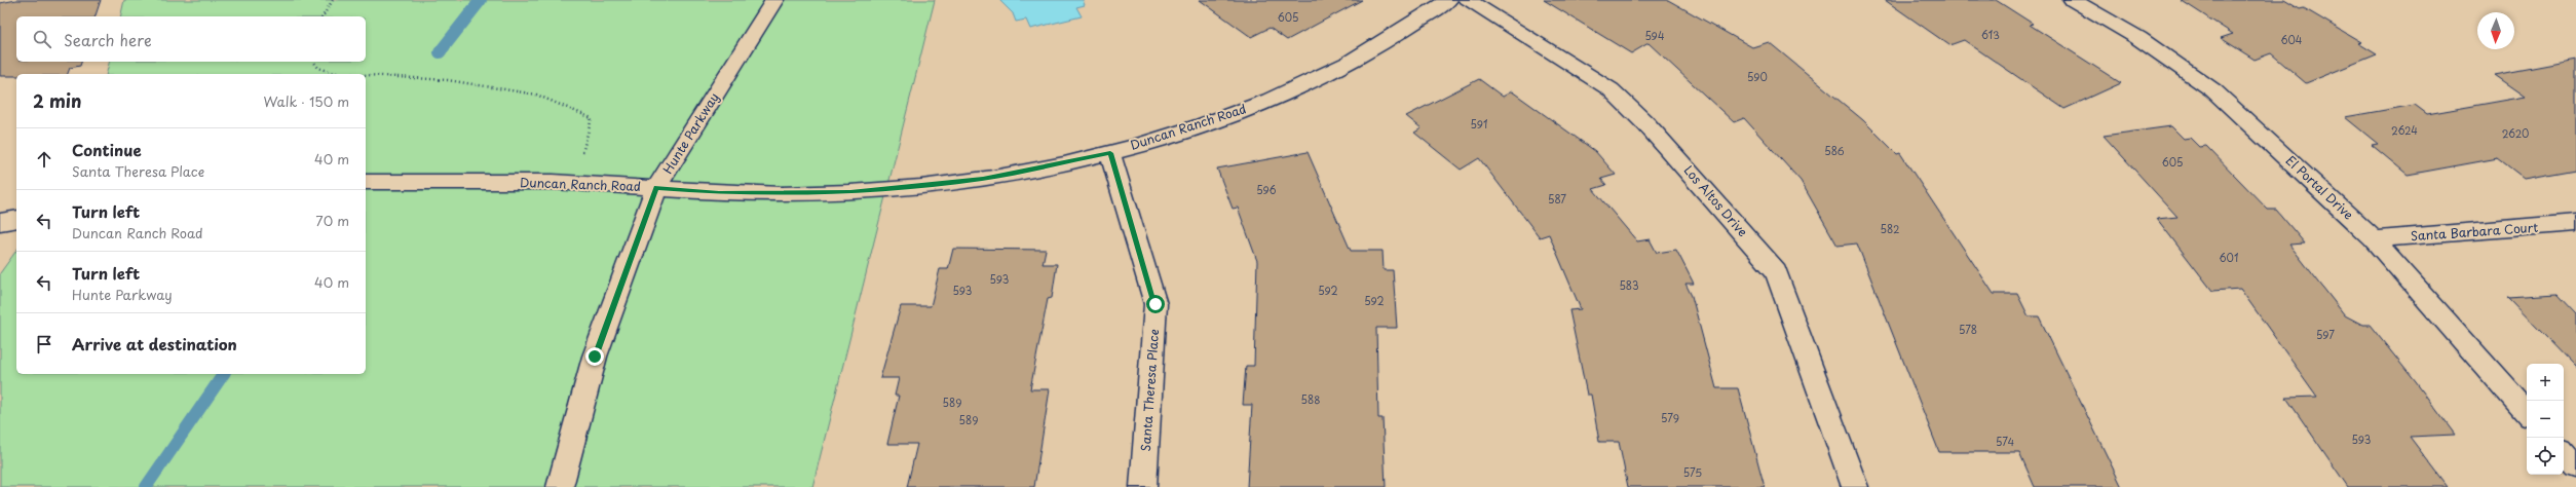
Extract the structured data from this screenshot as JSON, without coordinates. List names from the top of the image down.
{
  "streets": {
    "street": [
      "Duncan Ranch Road",
      "Hunte Parkway",
      "El Portal Drive",
      "Los Altos Drive",
      "Santa Barbara Court",
      "Santa Theresa Place"
    ]
  },
  "crossings": [
    ["Duncan Ranch Road", "Hunte Parkway"],
    ["Duncan Ranch Road", "Santa Theresa Place"],
    ["El Portal Drive", "Santa Barbara Court"]
  ],
  "house_numbers": [
    "605",
    "613",
    "594",
    "604",
    "590",
    "591",
    "2624",
    "2620",
    "586",
    "605",
    "596",
    "587",
    "582",
    "601",
    "593",
    "583",
    "593",
    "592",
    "592",
    "578",
    "597",
    "588",
    "589",
    "579",
    "589",
    "593",
    "574",
    "575"
  ],
  "north": "bottom",
  "page": {
    "search": "Search here",
    "heading": ["2 min", "Walk · 150 m"],
    "list": [
      ["Continue", "Santa Theresa Place", "40 m"],
      ["Turn left", "Duncan Ranch Road", "70 m"],
      ["Turn left", "Hunte Parkway", "40 m"],
      "Arrive at destination"
    ],
    "map_buttons": ["+", "−"]
  }
}
